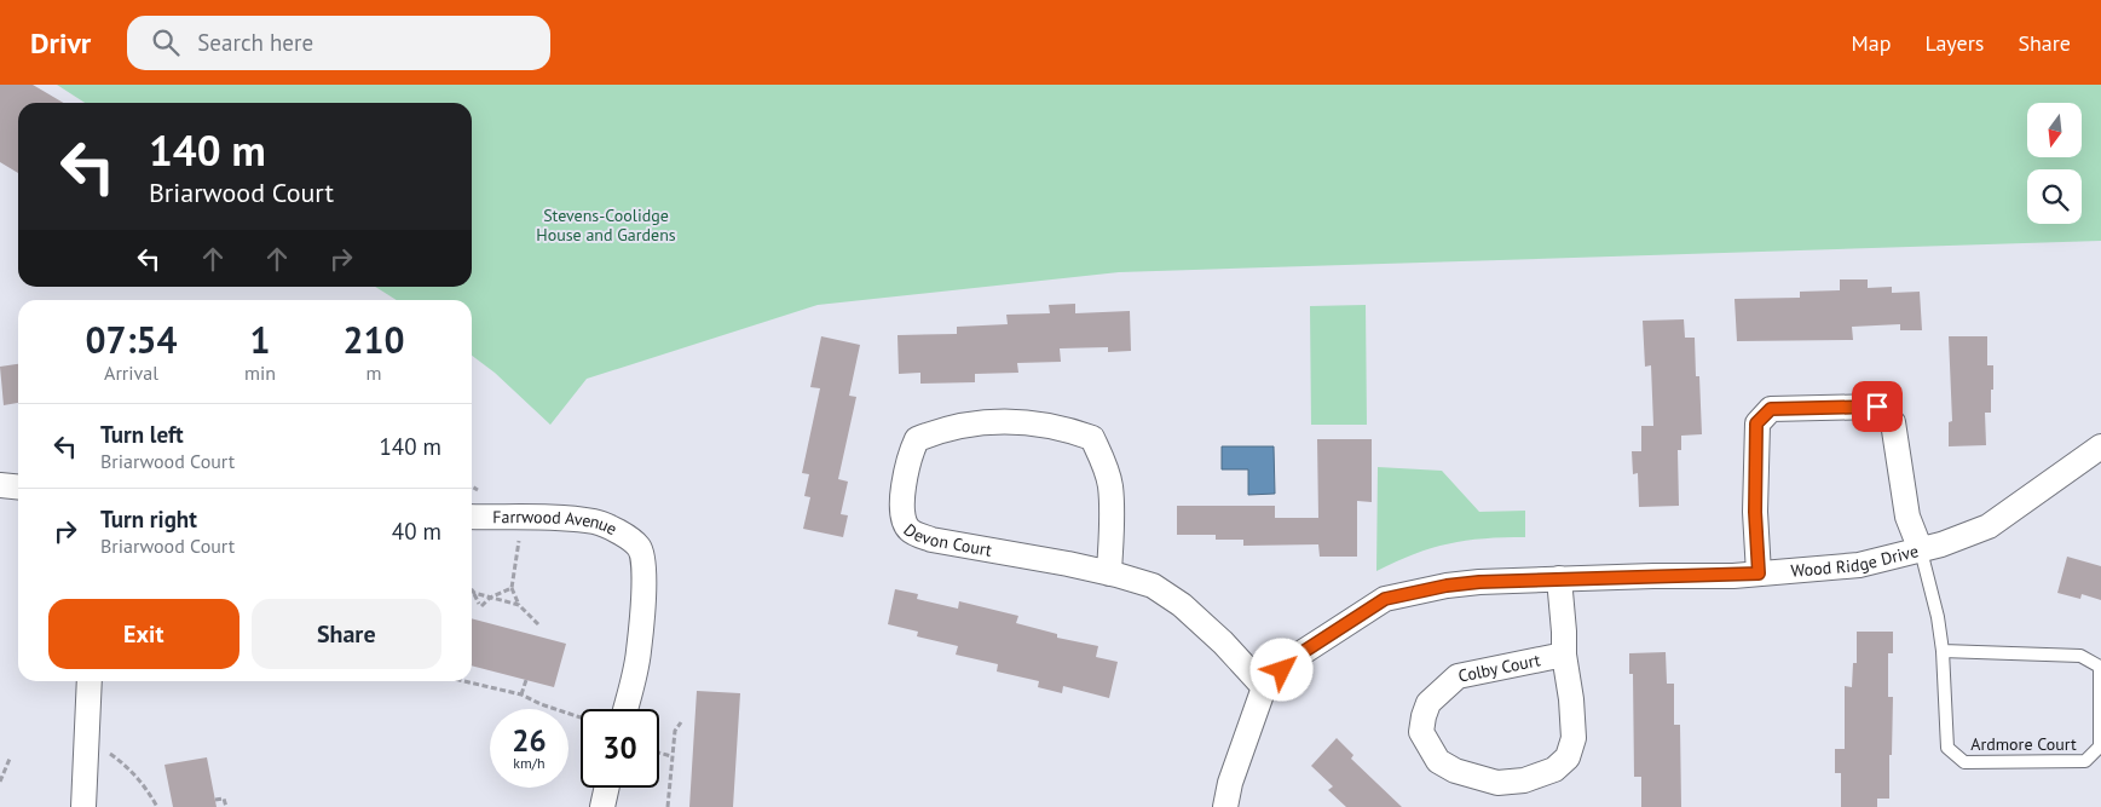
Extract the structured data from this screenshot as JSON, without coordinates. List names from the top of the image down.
{
  "streets": {
    "street": [
      "Farrwood Avenue",
      "Devon Court",
      "Wood Ridge Drive",
      "Colby Court"
    ],
    "lane": ["Ardmore Court"]
  },
  "crossings": [
    ["Devon Court", "Wood Ridge Drive"],
    ["Wood Ridge Drive", "Colby Court"],
    ["Wood Ridge Drive", "Ardmore Court"]
  ],
  "parks": ["Stevens-Coolidge House and Gardens"],
  "north": "bottom",
  "page": {
    "header": "Drivr",
    "search": "Search here",
    "nav": ["Map", "Layers", "Share"],
    "turn": ["140 m", "Briarwood Court"],
    "eta": [
      "07:54",
      "Arrival",
      "1",
      "min",
      "210",
      "m"
    ],
    "list": [
      {
        "name": "Turn left",
        "note": "Briarwood Court",
        "value": "140 m"
      },
      {
        "name": "Turn right",
        "note": "Briarwood Court",
        "value": "40 m"
      }
    ],
    "buttons": ["Exit", "Share"],
    "speed": "26 km/h",
    "limit": "30"
  }
}
